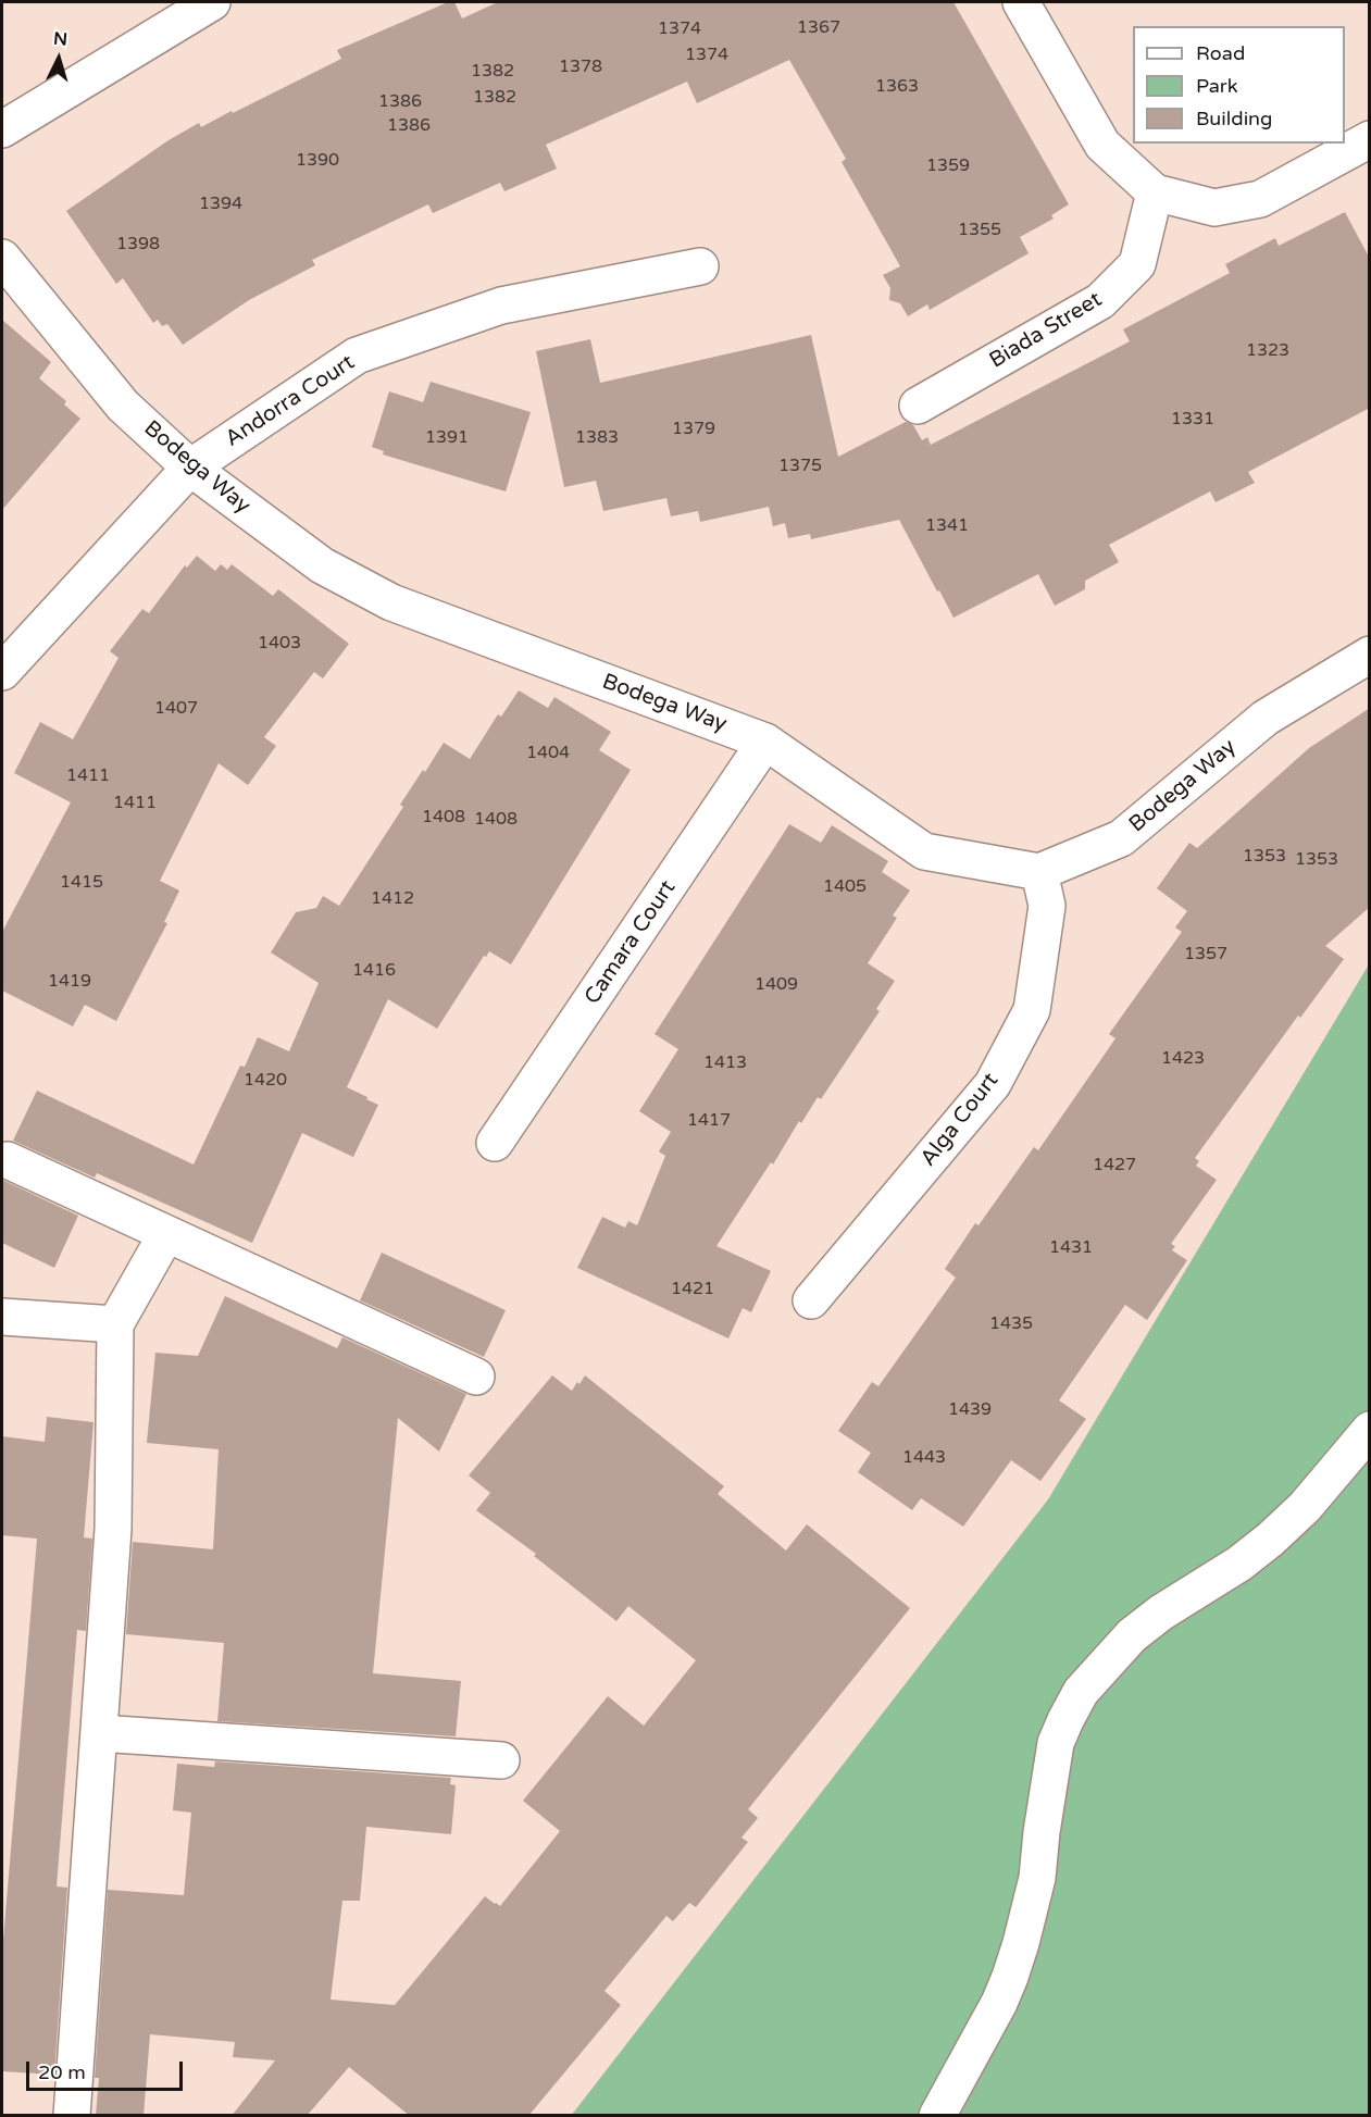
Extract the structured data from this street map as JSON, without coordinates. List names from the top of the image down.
{
  "streets": {
    "street": [
      "Biada Street",
      "Andorra Court",
      "Bodega Way",
      "Camara Court",
      "Alga Court"
    ]
  },
  "crossings": [
    ["Andorra Court", "Bodega Way"],
    ["Bodega Way", "Camara Court"],
    ["Bodega Way", "Alga Court"]
  ],
  "house_numbers": [
    "1367",
    "1374",
    "1374",
    "1378",
    "1382",
    "1363",
    "1382",
    "1386",
    "1386",
    "1390",
    "1359",
    "1394",
    "1355",
    "1398",
    "1323",
    "1331",
    "1379",
    "1391",
    "1383",
    "1375",
    "1341",
    "1403",
    "1407",
    "1404",
    "1411",
    "1411",
    "1408",
    "1408",
    "1353",
    "1353",
    "1415",
    "1405",
    "1412",
    "1357",
    "1416",
    "1419",
    "1409",
    "1423",
    "1413",
    "1420",
    "1417",
    "1427",
    "1431",
    "1421",
    "1435",
    "1439",
    "1443"
  ],
  "legend": ["Road", "Park", "Building"],
  "scale_bar": "20 m",
  "north": "top"
}
